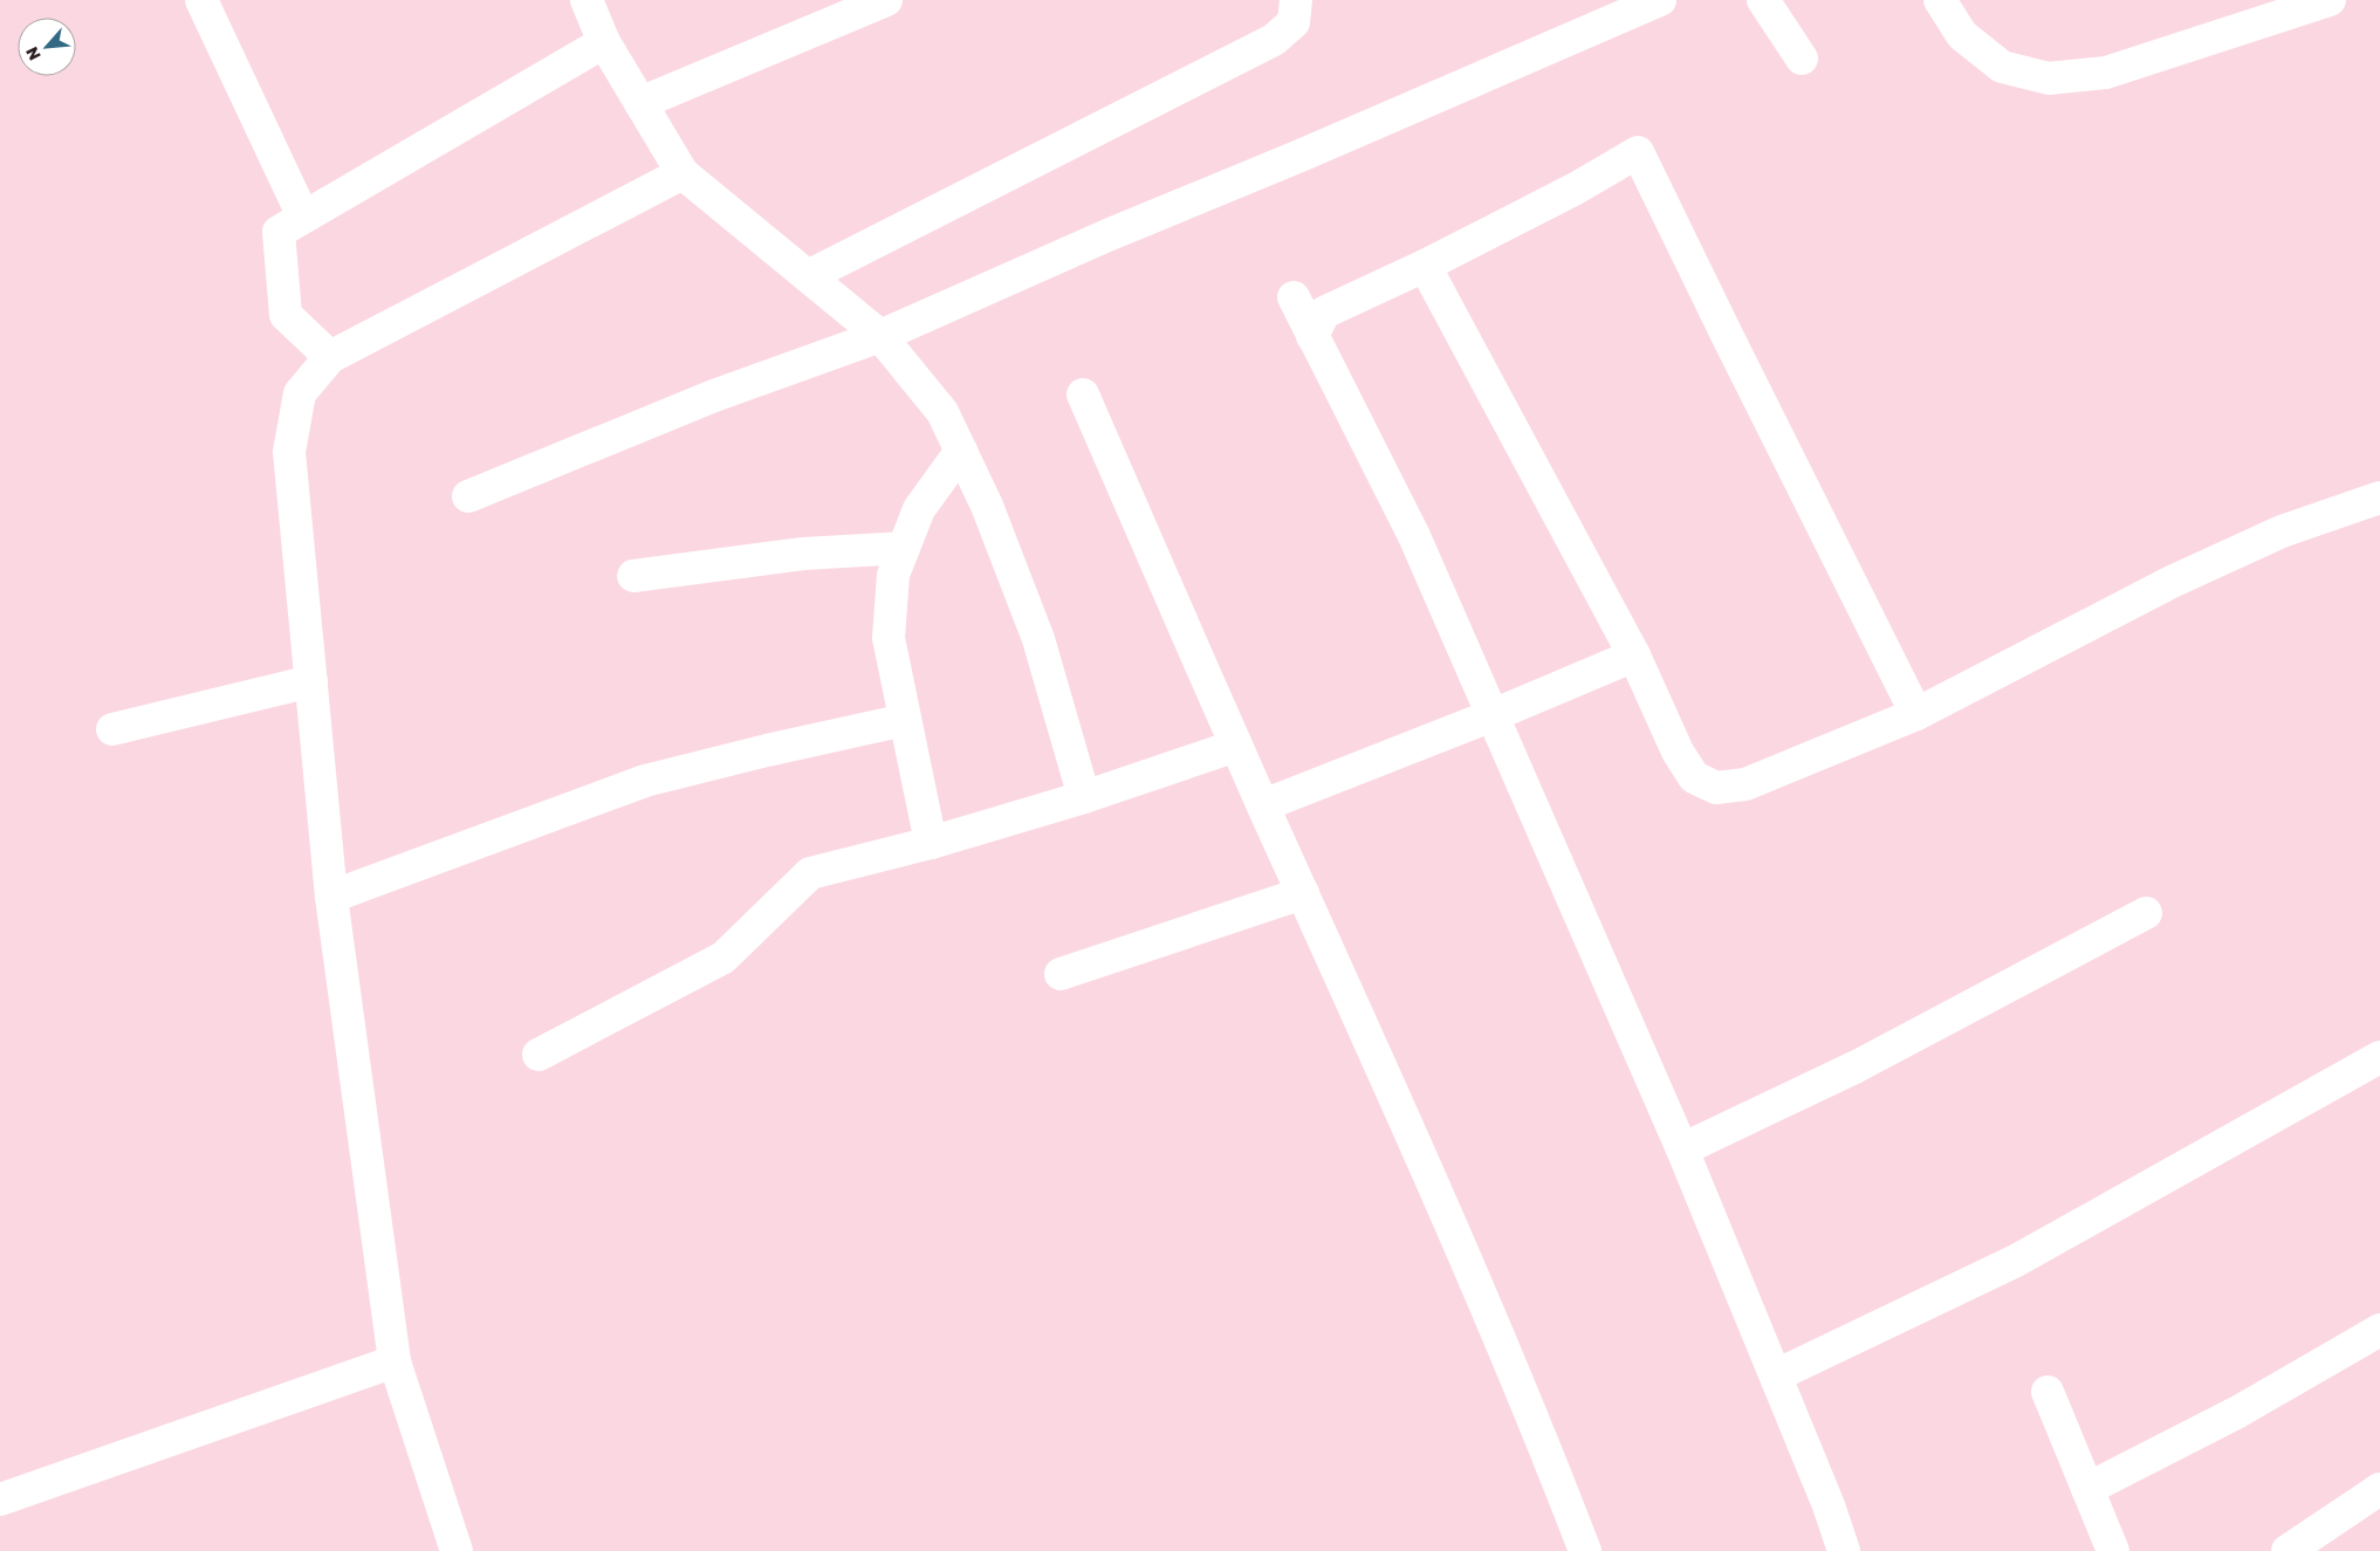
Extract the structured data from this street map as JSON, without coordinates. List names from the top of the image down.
{
  "north": "bottom left"
}
